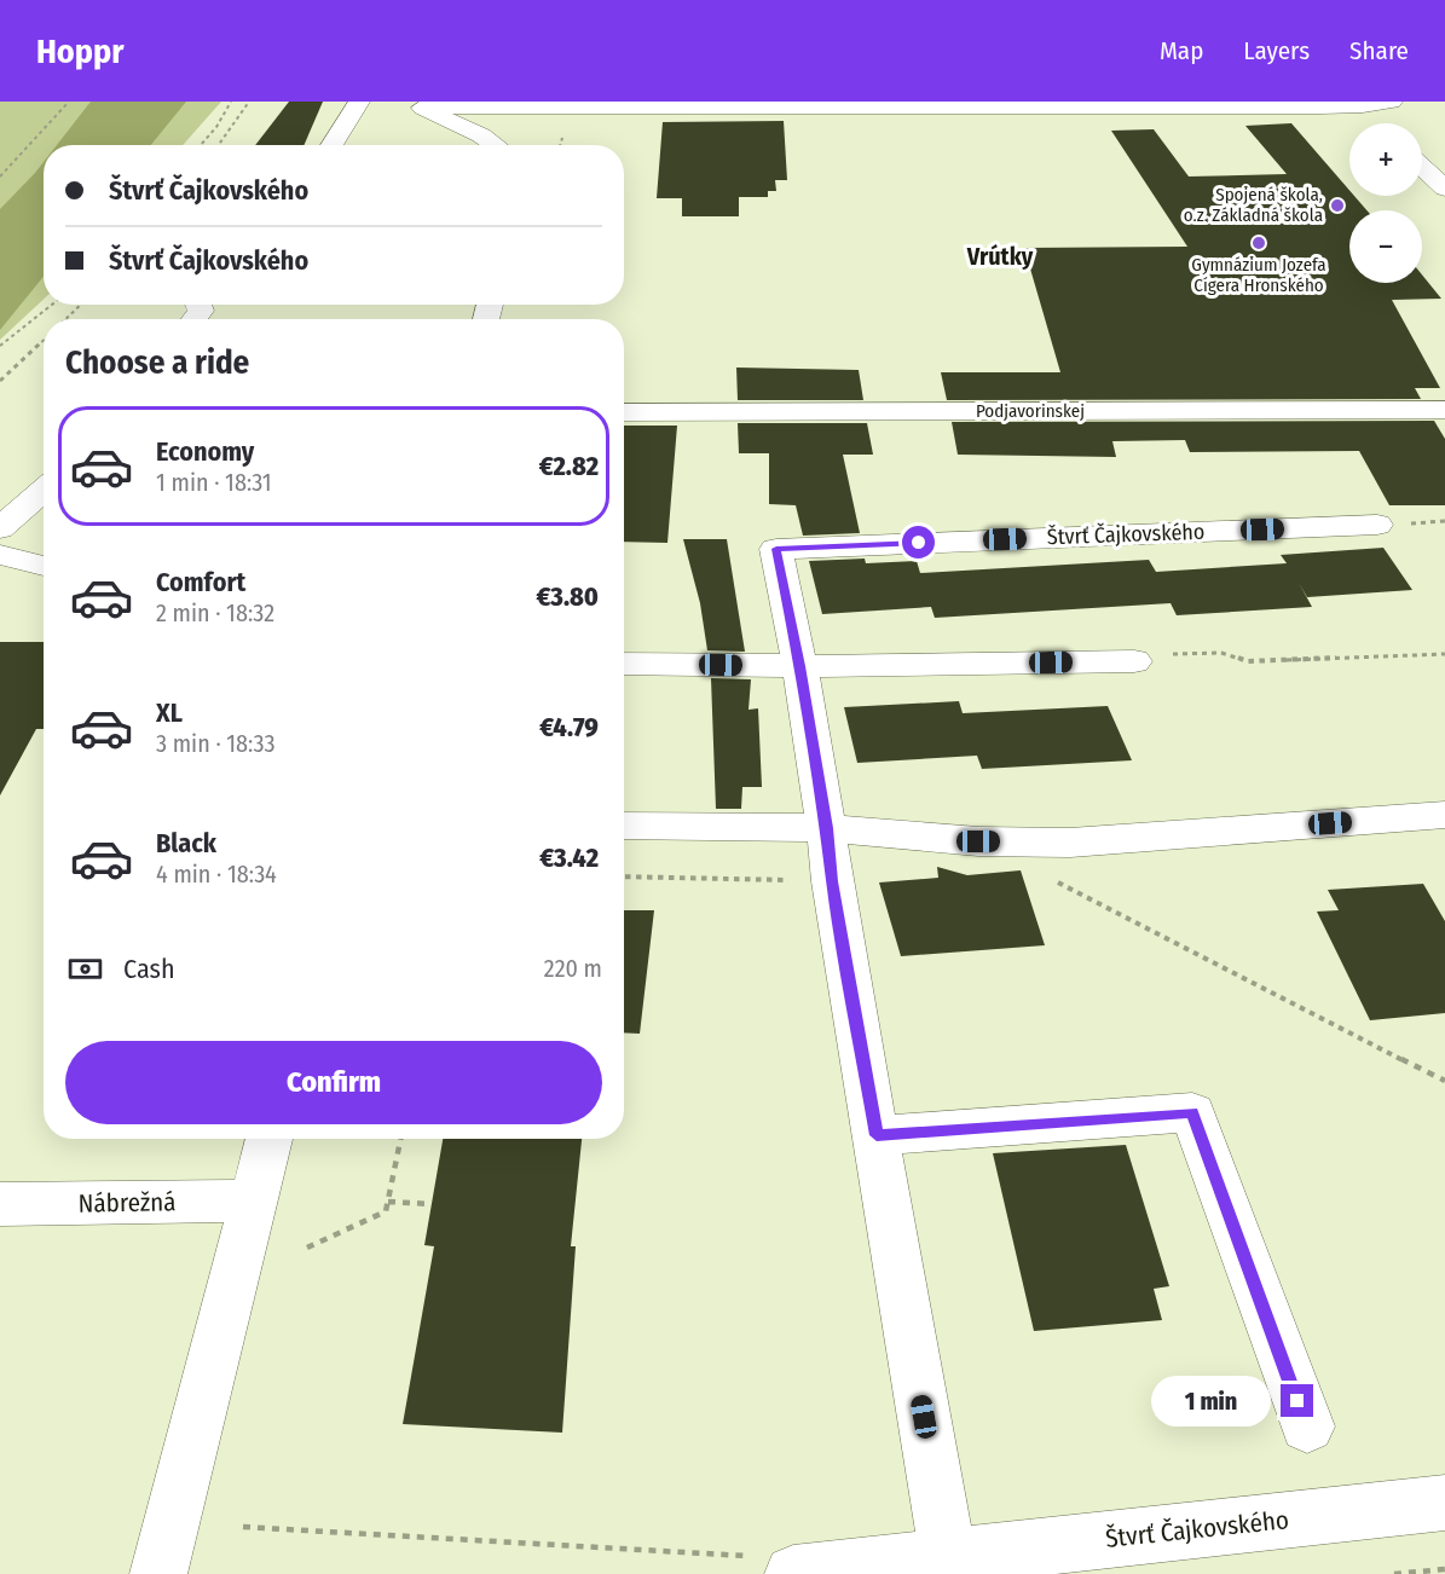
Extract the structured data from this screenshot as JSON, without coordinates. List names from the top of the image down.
{
  "streets": {
    "street": ["Podjavorinskej", "Štvrť Čajkovského", "Nábrežná"]
  },
  "districts": ["Vrútky"],
  "places": ["Spojená škola, o.z. Základná škola", "Gymnázium Jozefa Cígera Hronského"],
  "page": {
    "header": "Hoppr",
    "nav": ["Map", "Layers", "Share"],
    "map_buttons": ["+", "−"],
    "banner": ["Štvrť Čajkovského", "Štvrť Čajkovského"],
    "heading": "Choose a ride",
    "list": [
      {
        "name": "Economy",
        "note": "1 min · 18:31",
        "value": "€2.82"
      },
      {
        "name": "Comfort",
        "note": "2 min · 18:32",
        "value": "€3.80"
      },
      {
        "name": "XL",
        "note": "3 min · 18:33",
        "value": "€4.79"
      },
      {
        "name": "Black",
        "note": "4 min · 18:34",
        "value": "€3.42"
      }
    ],
    "pay": ["Cash", "220 m"],
    "buttons": "Confirm",
    "bubble": "1 min"
  }
}
